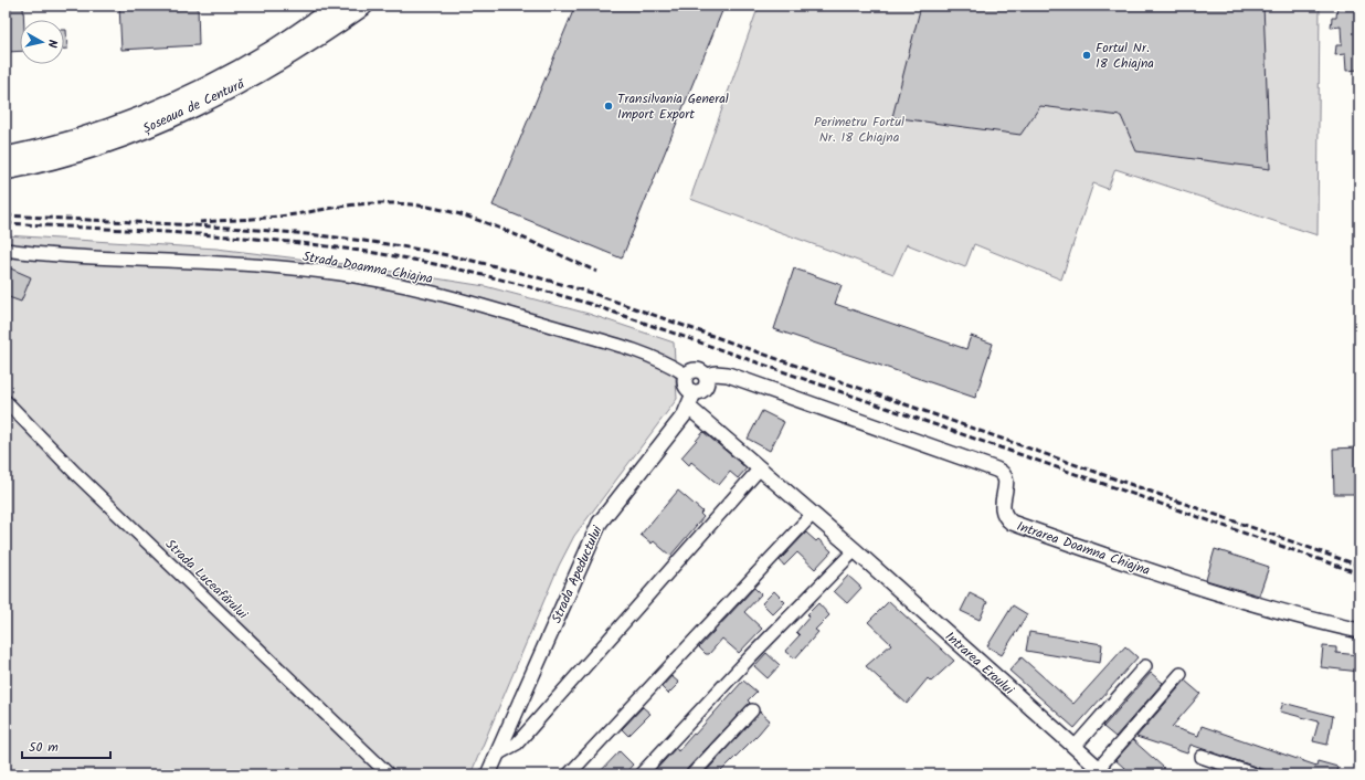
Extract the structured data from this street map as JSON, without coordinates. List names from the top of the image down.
{
  "streets": {
    "main road": ["Șoseaua de Centură"],
    "street": [
      "Strada Doamna Chiajna",
      "Intrarea Doamna Chiajna",
      "Strada Apeductului",
      "Strada Luceafărului",
      "Intrarea Eroului"
    ]
  },
  "crossings": [
    ["Strada Doamna Chiajna", "Intrarea Doamna Chiajna"],
    ["Strada Doamna Chiajna", "Strada Apeductului"],
    ["Intrarea Doamna Chiajna", "Strada Apeductului"],
    ["Strada Apeductului", "Intrarea Eroului"]
  ],
  "parks": ["Perimetru Fortul Nr. 18 Chiajna"],
  "places": ["Fortul Nr. 18 Chiajna", "Transilvania General Import Export"],
  "scale_bar": "50 m",
  "north": "right"
}
